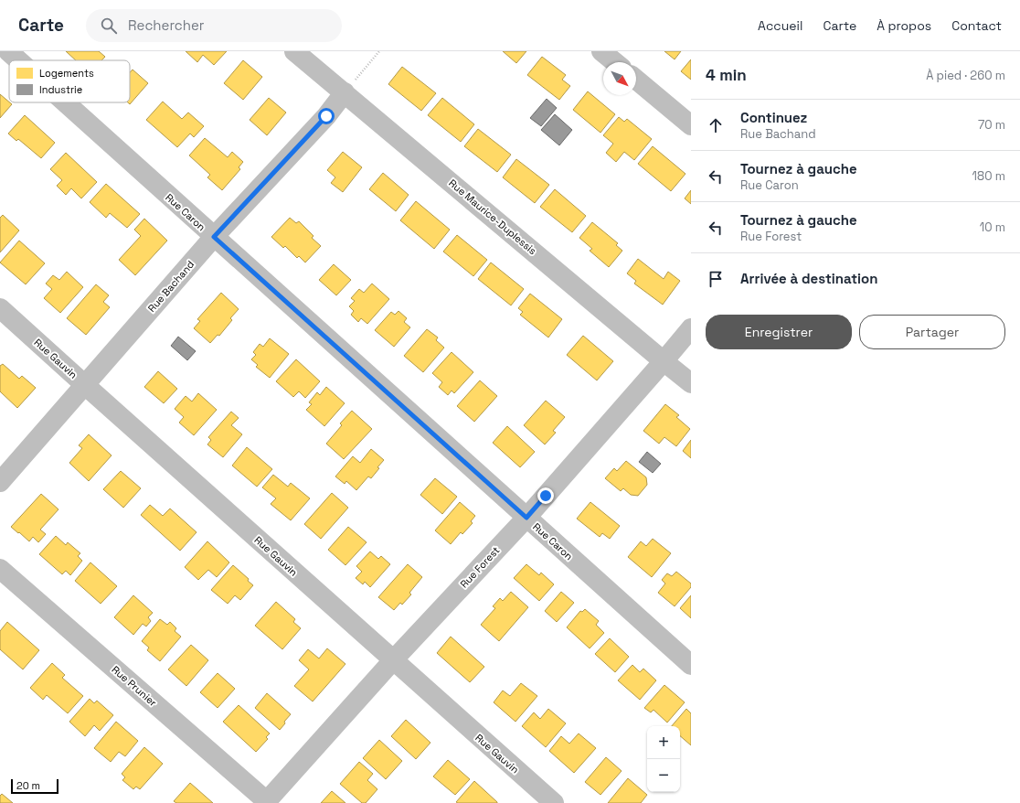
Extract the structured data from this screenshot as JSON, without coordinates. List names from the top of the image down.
{
  "streets": {
    "street": [
      "Rue Caron",
      "Rue Maurice-Duplessis",
      "Rue Bachand",
      "Rue Gauvin",
      "Rue Forest",
      "Rue Prunier"
    ]
  },
  "crossings": [
    ["Rue Caron", "Rue Bachand"],
    ["Rue Caron", "Rue Forest"],
    ["Rue Maurice-Duplessis", "Rue Bachand"],
    ["Rue Maurice-Duplessis", "Rue Forest"],
    ["Rue Bachand", "Rue Gauvin"],
    ["Rue Gauvin", "Rue Forest"],
    ["Rue Forest", "Rue Prunier"]
  ],
  "legend": ["Logements", "Industrie"],
  "scale_bar": "20 m",
  "north": "bottom right",
  "page": {
    "header": "Carte",
    "search": "Rechercher",
    "nav": [
      "Accueil",
      "Carte",
      "À propos",
      "Contact"
    ],
    "heading": ["4 min", "À pied · 260 m"],
    "list": [
      ["Continuez", "Rue Bachand", "70 m"],
      ["Tournez à gauche", "Rue Caron", "180 m"],
      ["Tournez à gauche", "Rue Forest", "10 m"],
      "Arrivée à destination"
    ],
    "buttons": ["Enregistrer", "Partager"],
    "map_buttons": ["+", "−"],
    "scale": "20 m"
  }
}
